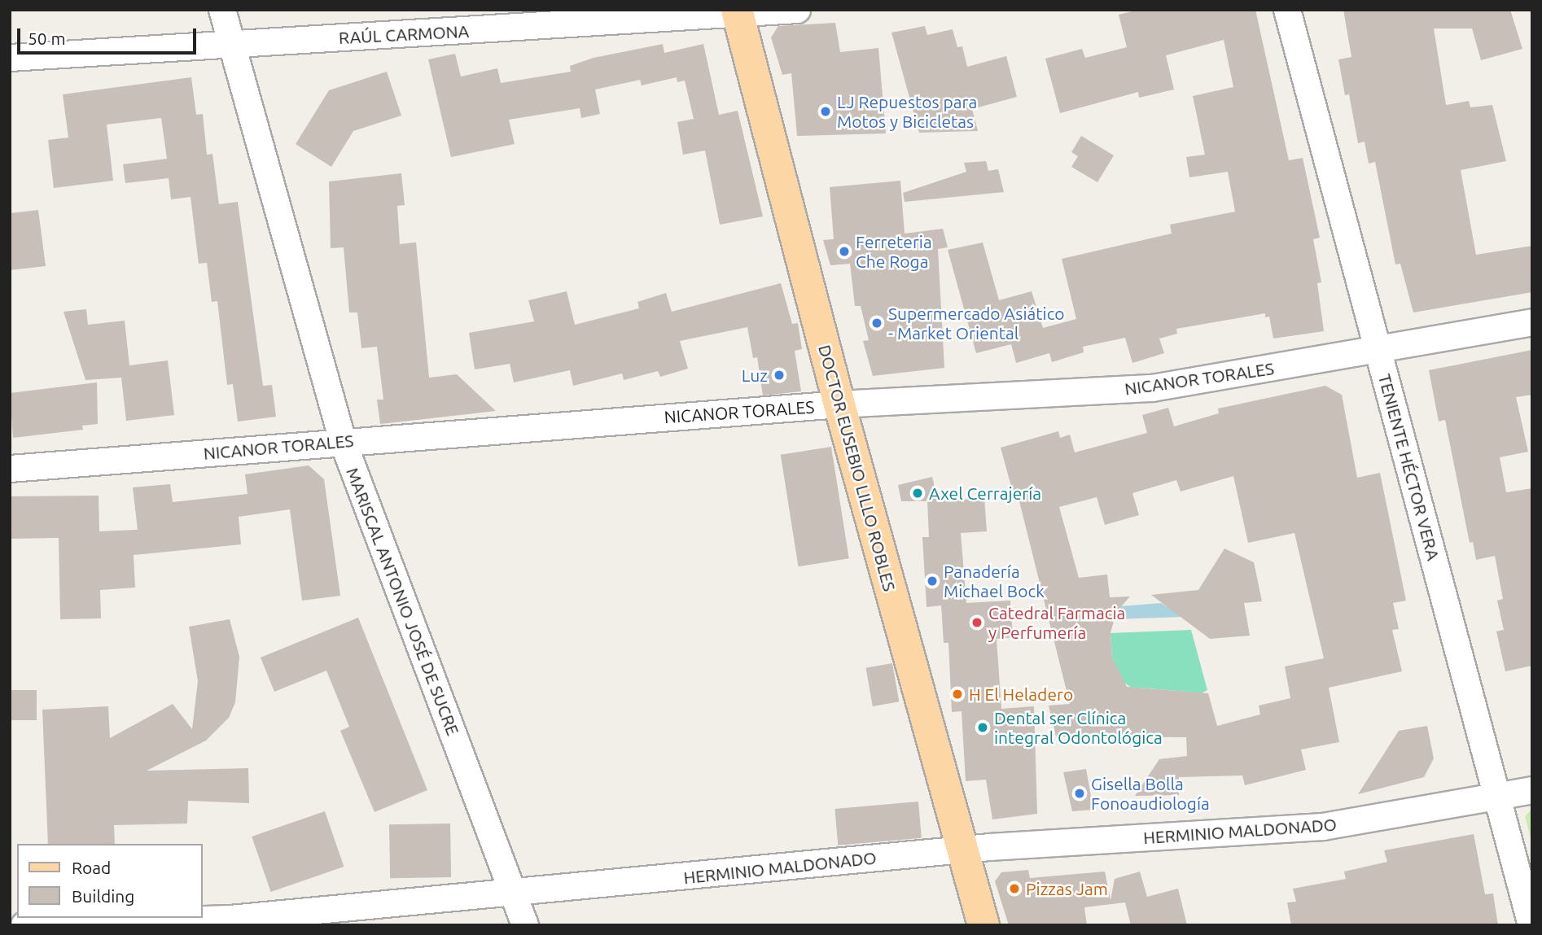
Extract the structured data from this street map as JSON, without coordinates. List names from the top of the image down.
{
  "streets": {
    "main road": ["DOCTOR EUSEBIO LILLO ROBLES"],
    "street": [
      "RAÚL CARMONA",
      "NICANOR TORALES",
      "TENIENTE HÉCTOR VERA",
      "MARISCAL ANTONIO JOSÉ DE SUCRE",
      "HERMINIO MALDONADO"
    ]
  },
  "crossings": [
    ["RAÚL CARMONA", "DOCTOR EUSEBIO LILLO ROBLES"],
    ["RAÚL CARMONA", "MARISCAL ANTONIO JOSÉ DE SUCRE"],
    ["NICANOR TORALES", "TENIENTE HÉCTOR VERA"],
    ["NICANOR TORALES", "DOCTOR EUSEBIO LILLO ROBLES"],
    ["NICANOR TORALES", "MARISCAL ANTONIO JOSÉ DE SUCRE"],
    ["TENIENTE HÉCTOR VERA", "HERMINIO MALDONADO"],
    ["DOCTOR EUSEBIO LILLO ROBLES", "HERMINIO MALDONADO"],
    ["MARISCAL ANTONIO JOSÉ DE SUCRE", "HERMINIO MALDONADO"]
  ],
  "places": [
    "LJ Repuestos para Motos y Bicicletas",
    "Ferreteria Che Roga",
    "Supermercado Asiático - Market Oriental",
    "Luz",
    "Axel Cerrajería",
    "Panadería Michael Bock",
    "Catedral Farmacia y Perfumería",
    "H El Heladero",
    "Dental ser Clínica integral Odontológica",
    "Gisella Bolla Fonoaudiología",
    "Pizzas Jam"
  ],
  "legend": ["Road", "Building"],
  "scale_bar": "50 m"
}
